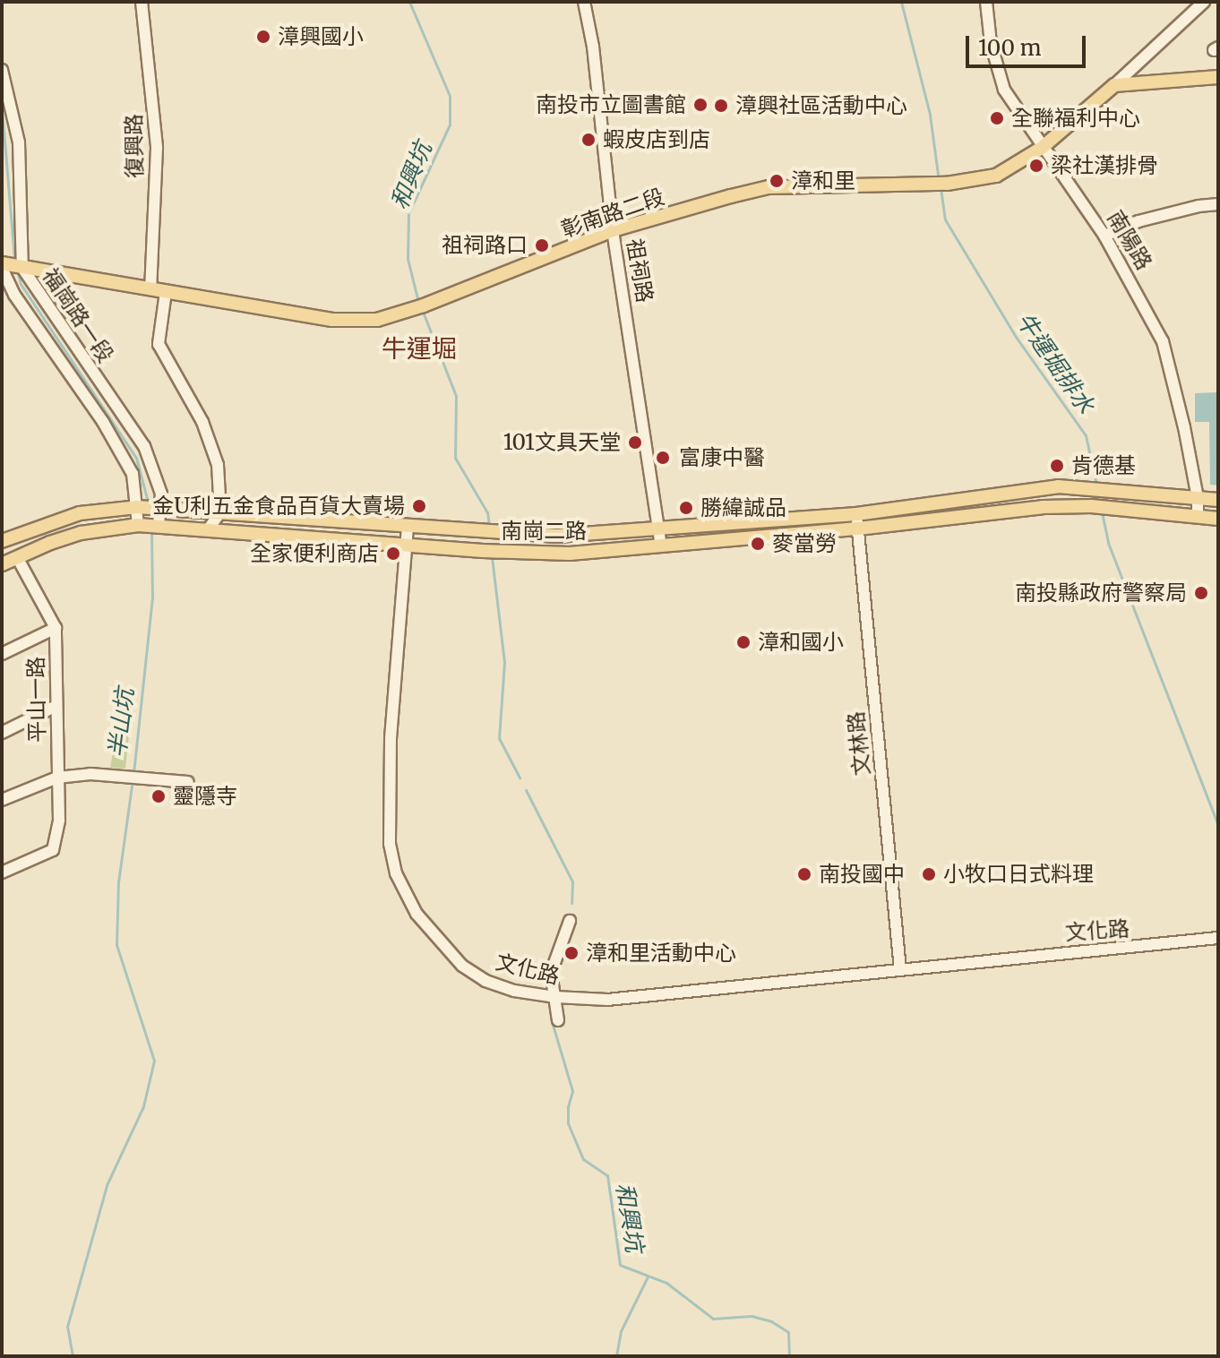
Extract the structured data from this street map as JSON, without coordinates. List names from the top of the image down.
{
  "streets": {
    "main road": ["彰南路二段", "南崗二路"],
    "street": [
      "復興路",
      "南陽路",
      "祖祠路",
      "福崗路一段",
      "平山一路",
      "文林路",
      "文化路"
    ]
  },
  "crossings": [
    ["復興路", "彰南路二段"],
    ["彰南路二段", "南陽路"],
    ["彰南路二段", "祖祠路"],
    ["彰南路二段", "福崗路一段"],
    ["南陽路", "南崗二路"],
    ["祖祠路", "南崗二路"],
    ["福崗路一段", "南崗二路"],
    ["南崗二路", "平山一路"],
    ["南崗二路", "文林路"],
    ["南崗二路", "文化路"],
    ["文林路", "文化路"]
  ],
  "districts": ["牛運堀"],
  "water": ["和興坑", "牛運堀排水", "半山坑"],
  "places": [
    "漳興國小",
    "南投市立圖書館",
    "漳興社區活動中心",
    "全聯福利中心",
    "蝦皮店到店",
    "梁社漢排骨",
    "漳和里",
    "祖祠路口",
    "101文具天堂",
    "富康中醫",
    "肯德基",
    "金U利五金食品百貨大賣場",
    "勝緯誠品",
    "麥當勞",
    "全家便利商店",
    "南投縣政府警察局",
    "漳和國小",
    "靈隱寺",
    "南投國中",
    "小牧口日式料理",
    "漳和里活動中心"
  ],
  "scale_bar": "100 m"
}
